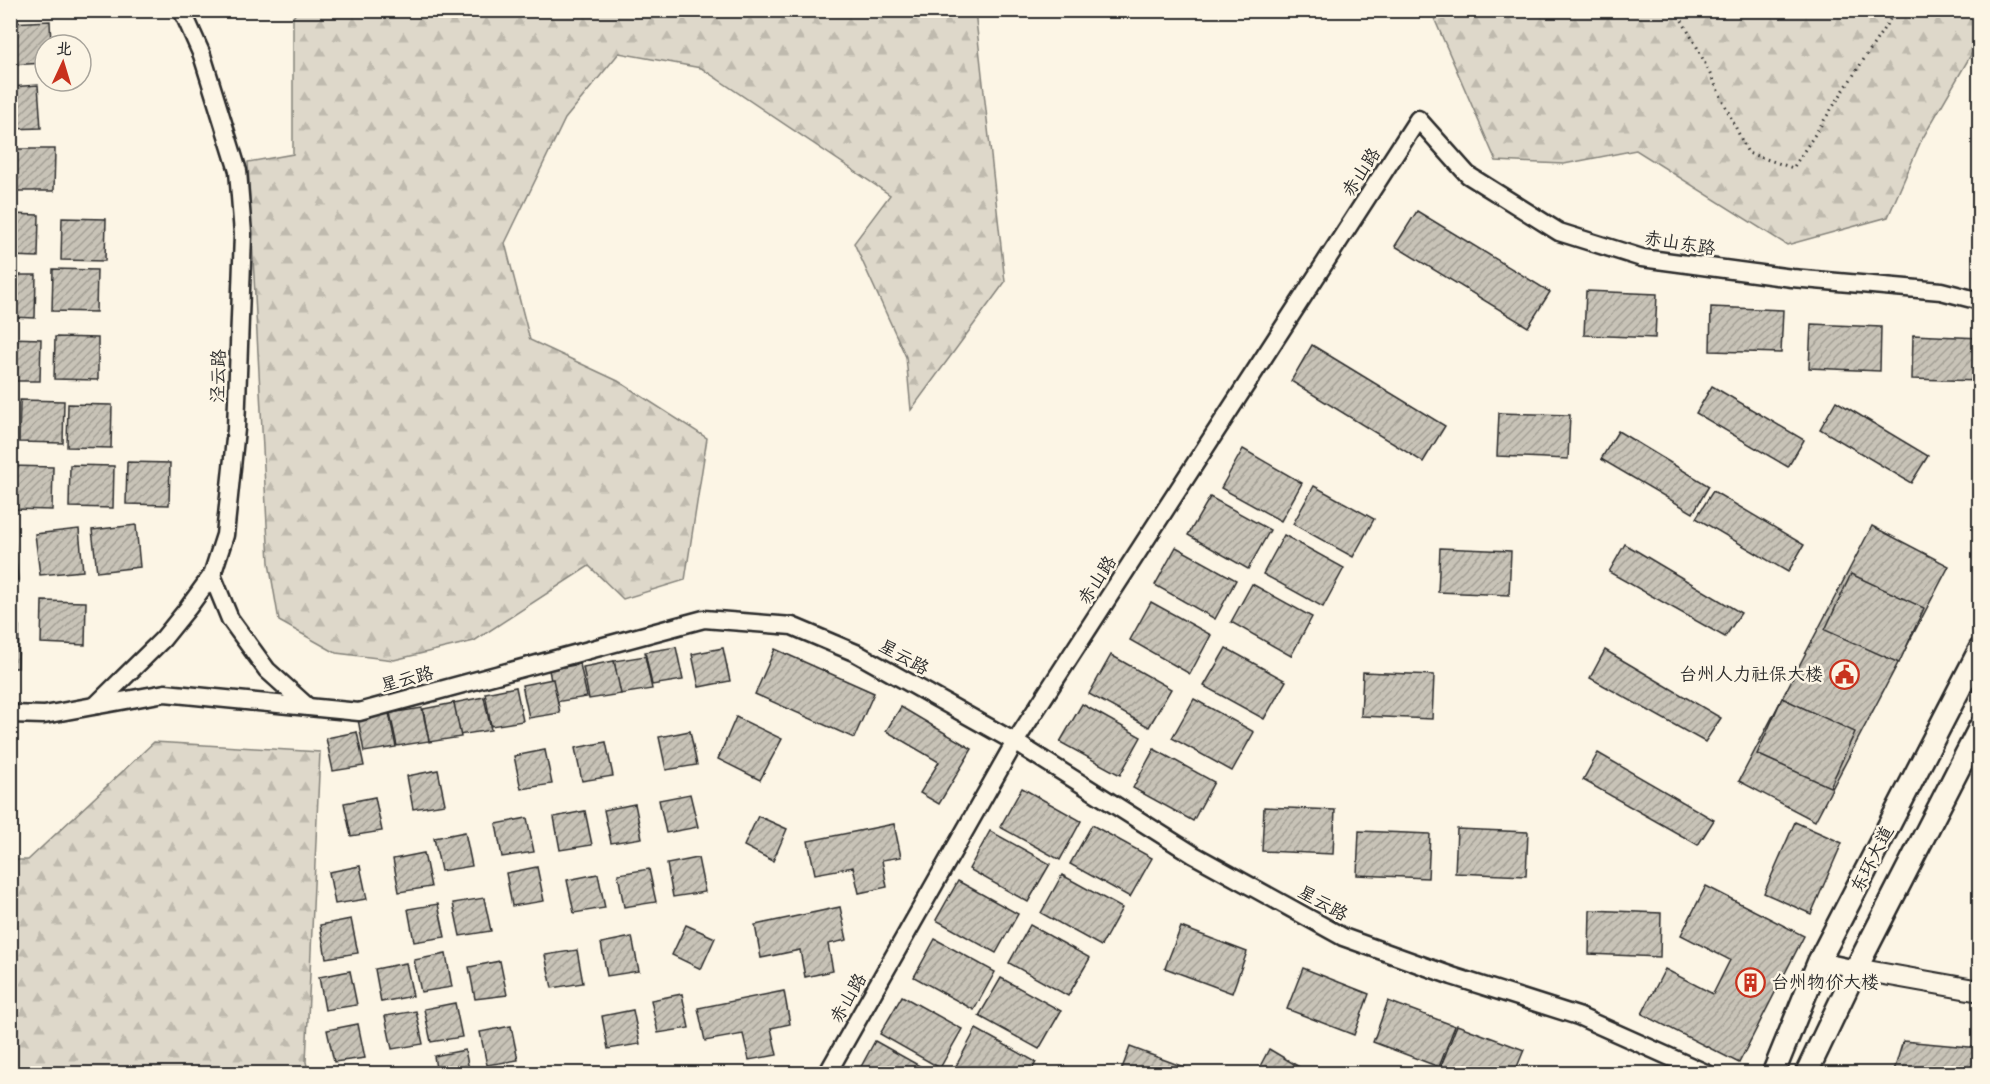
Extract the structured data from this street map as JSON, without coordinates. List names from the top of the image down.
{
  "streets": {
    "main road": ["东环大道"],
    "street": [
      "赤山路",
      "赤山东路",
      "泾云路",
      "星云路"
    ]
  },
  "crossings": [
    ["赤山路", "赤山东路"],
    ["赤山路", "星云路"],
    ["泾云路", "星云路"]
  ],
  "places": {
    "public building": ["台州人力社保大楼"],
    "building": ["台州物价大楼"]
  },
  "north": "top"
}
